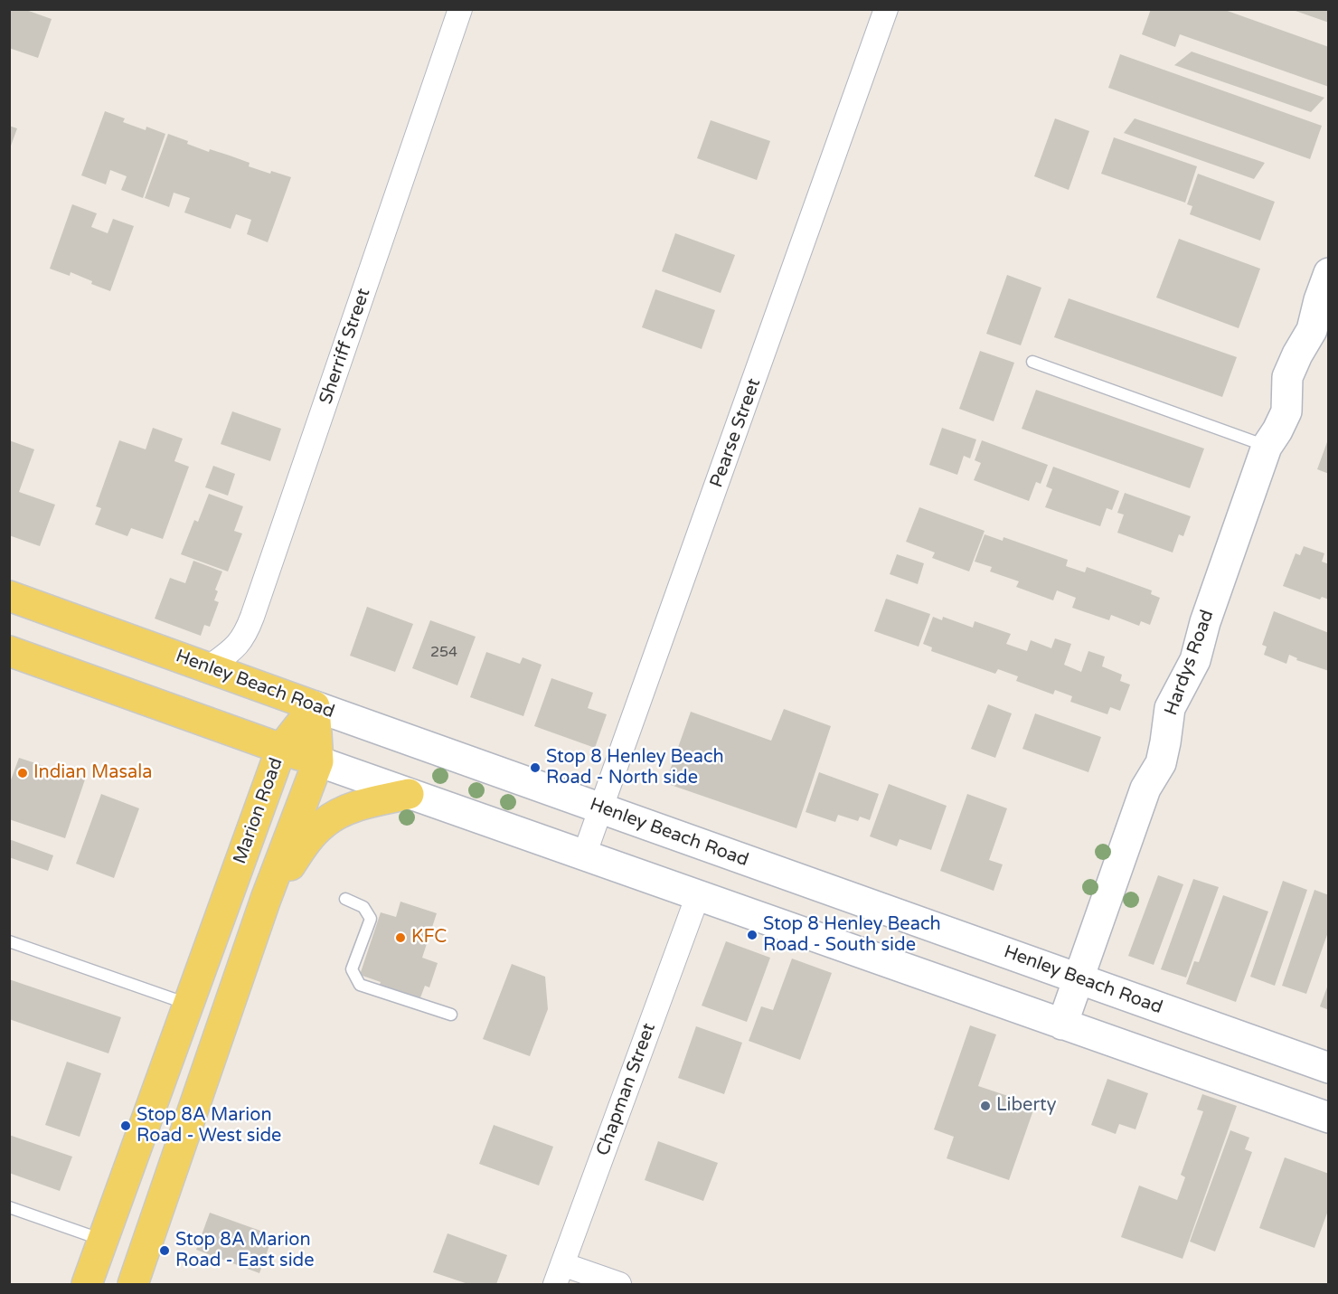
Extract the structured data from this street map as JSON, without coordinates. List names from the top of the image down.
{
  "streets": {
    "main road": ["Hardys Road", "Henley Beach Road", "Marion Road"],
    "street": ["Sherriff Street", "Pearse Street", "Chapman Street"]
  },
  "crossings": [
    ["Sherriff Street", "Henley Beach Road"],
    ["Pearse Street", "Henley Beach Road"],
    ["Hardys Road", "Henley Beach Road"],
    ["Henley Beach Road", "Marion Road"]
  ],
  "places": [
    "Stop 8 Henley Beach Road - North side",
    "Indian Masala",
    "Stop 8 Henley Beach Road - South side",
    "KFC",
    "Liberty",
    "Stop 8A Marion Road - West side",
    "Stop 8A Marion Road - East side"
  ],
  "house_numbers": ["254"]
}
